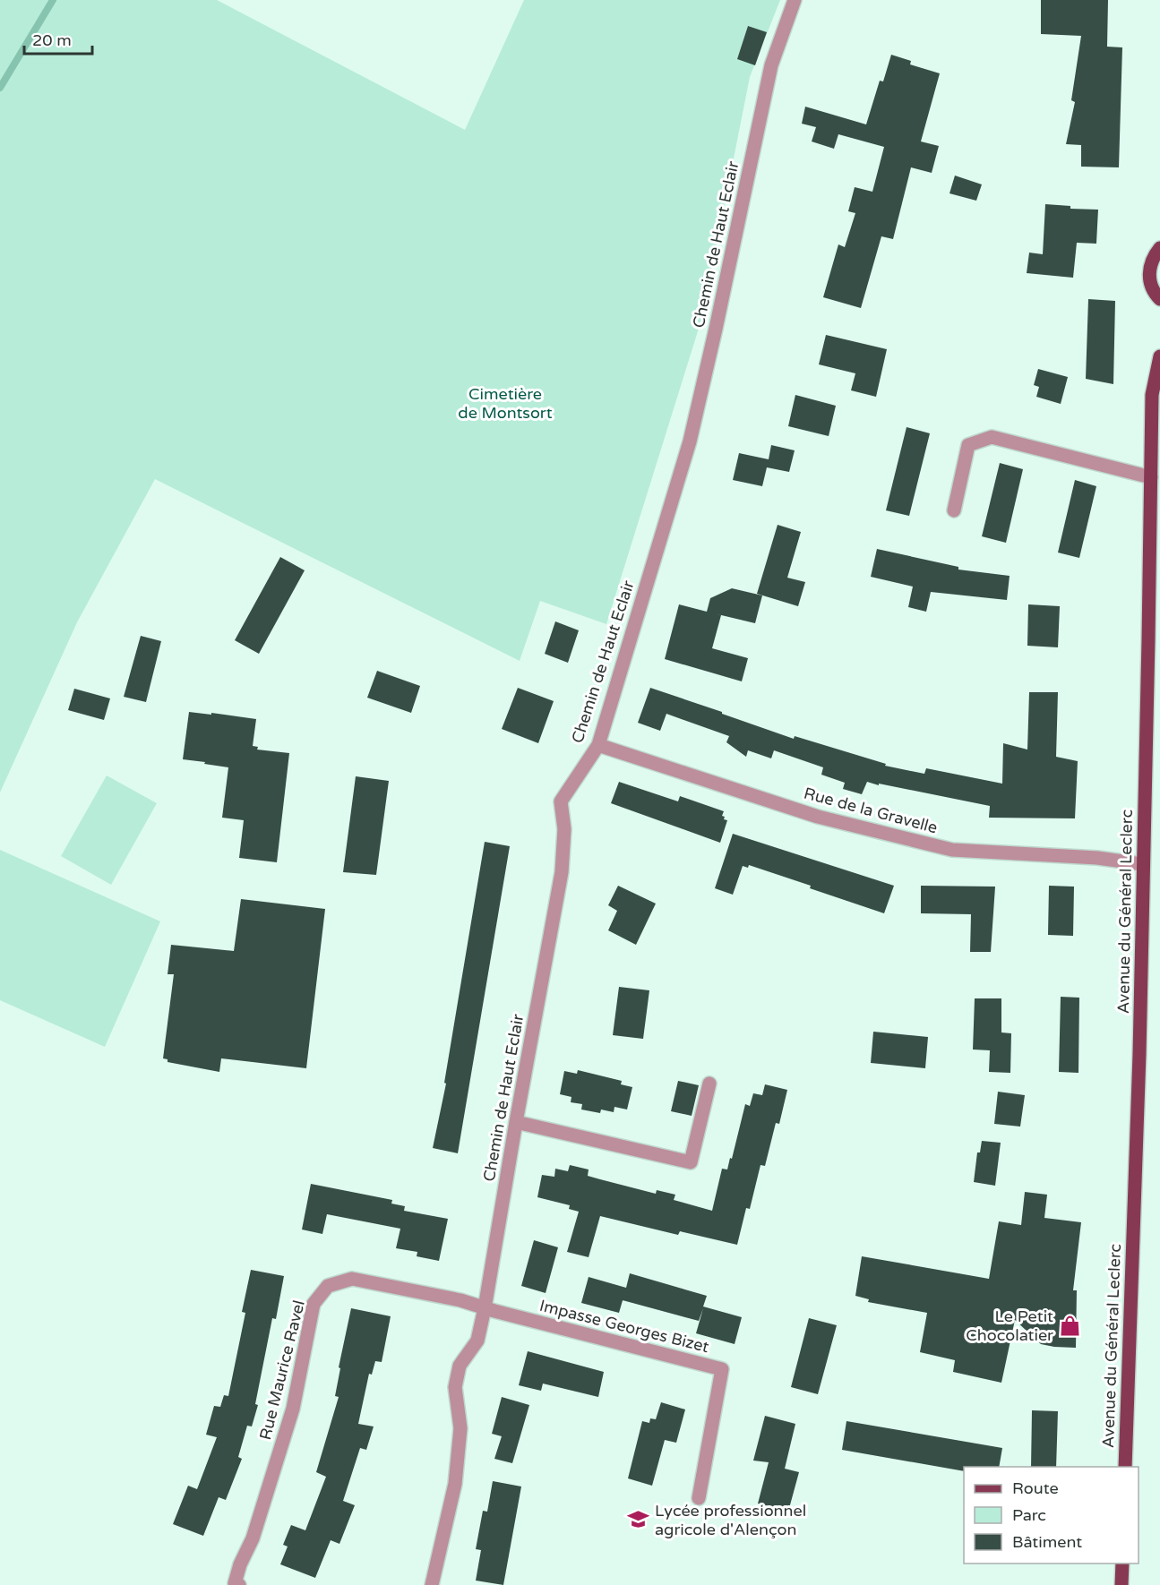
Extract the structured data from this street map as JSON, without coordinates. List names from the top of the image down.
{
  "streets": {
    "main road": ["Avenue du Général Leclerc"],
    "street": [
      "Chemin de Haut Eclair",
      "Rue de la Gravelle",
      "Impasse Georges Bizet",
      "Rue Maurice Ravel"
    ]
  },
  "crossings": [
    ["Chemin de Haut Eclair", "Rue de la Gravelle"],
    ["Chemin de Haut Eclair", "Impasse Georges Bizet"],
    ["Chemin de Haut Eclair", "Rue Maurice Ravel"],
    ["Rue de la Gravelle", "Avenue du Général Leclerc"],
    ["Impasse Georges Bizet", "Rue Maurice Ravel"]
  ],
  "parks": ["Cimetière de Montsort"],
  "places": {
    "shop": ["Le Petit Chocolatier"],
    "school or university": ["Lycée professionnel agricole d'Alençon"]
  },
  "legend": ["Route", "Parc", "Bâtiment"],
  "scale_bar": "20 m"
}
